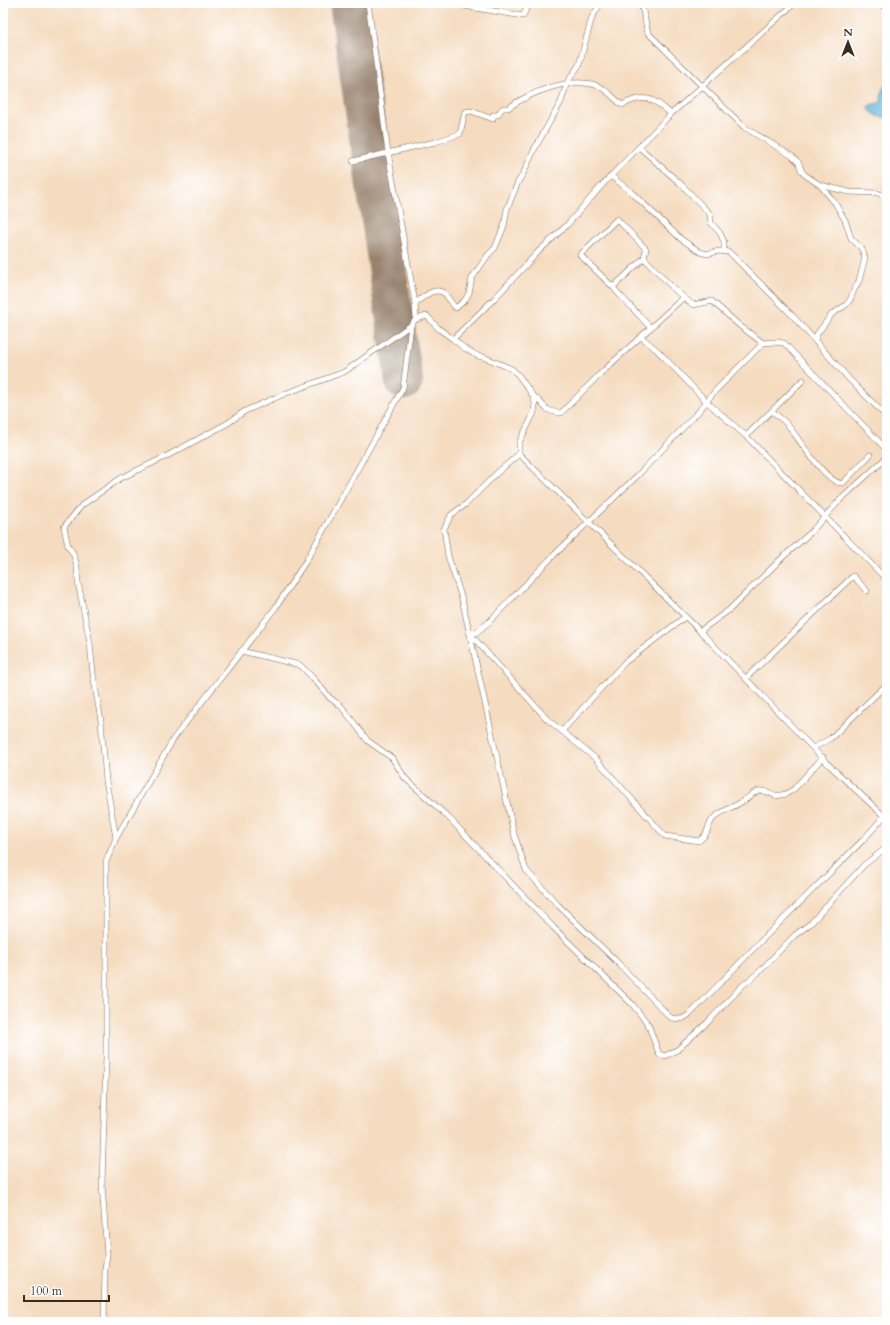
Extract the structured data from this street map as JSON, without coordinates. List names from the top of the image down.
{
  "scale_bar": "100 m",
  "north": "top"
}
